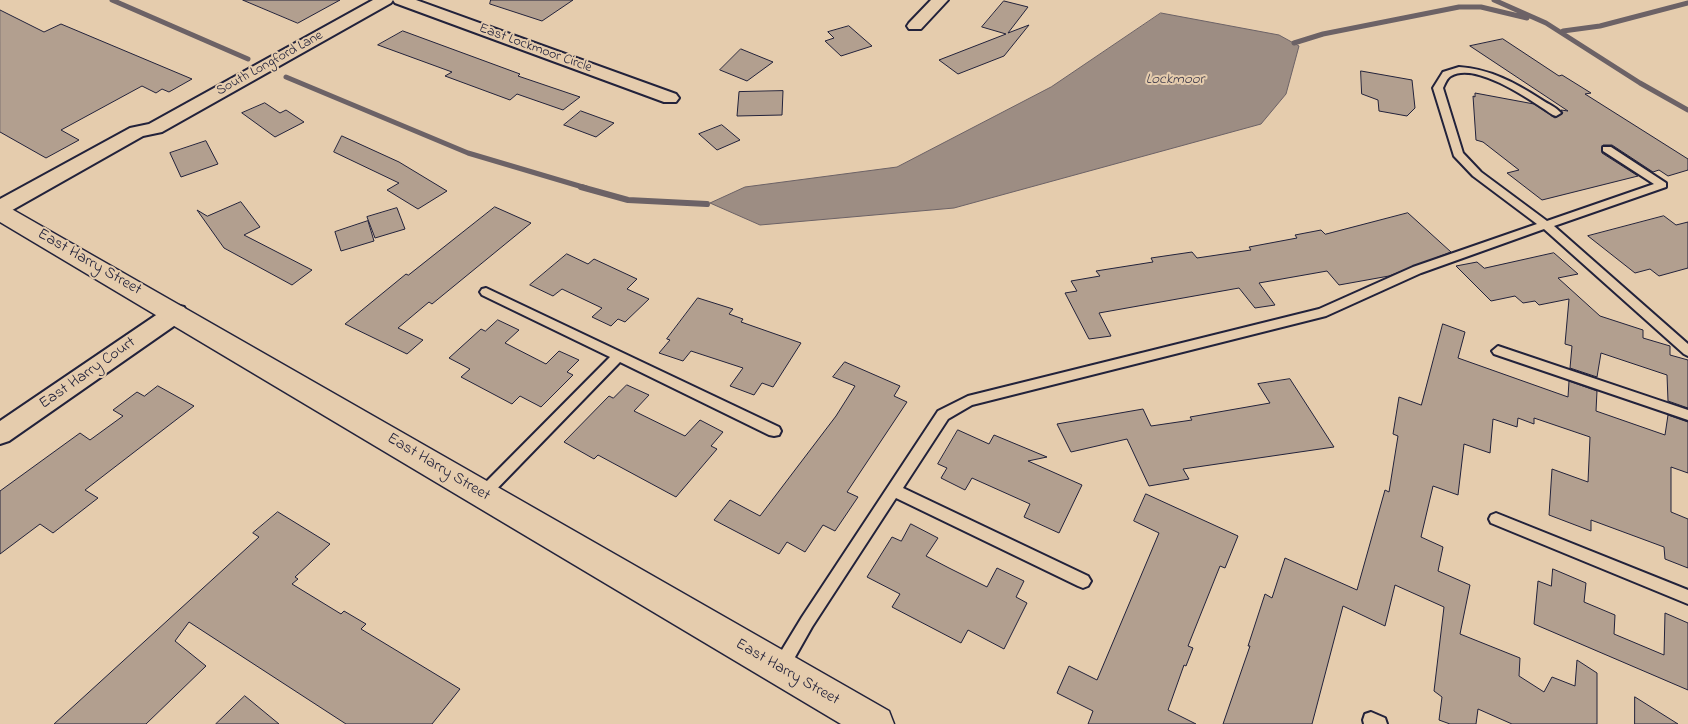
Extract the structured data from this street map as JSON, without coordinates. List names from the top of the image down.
{
  "streets": {
    "main road": ["East Harry Street"],
    "street": ["East Lockmoor Circle", "South Longford Lane", "East Harry Court"]
  },
  "crossings": [
    ["South Longford Lane", "East Harry Street"],
    ["East Harry Street", "East Harry Court"]
  ],
  "water": ["Lockmoor"]
}
